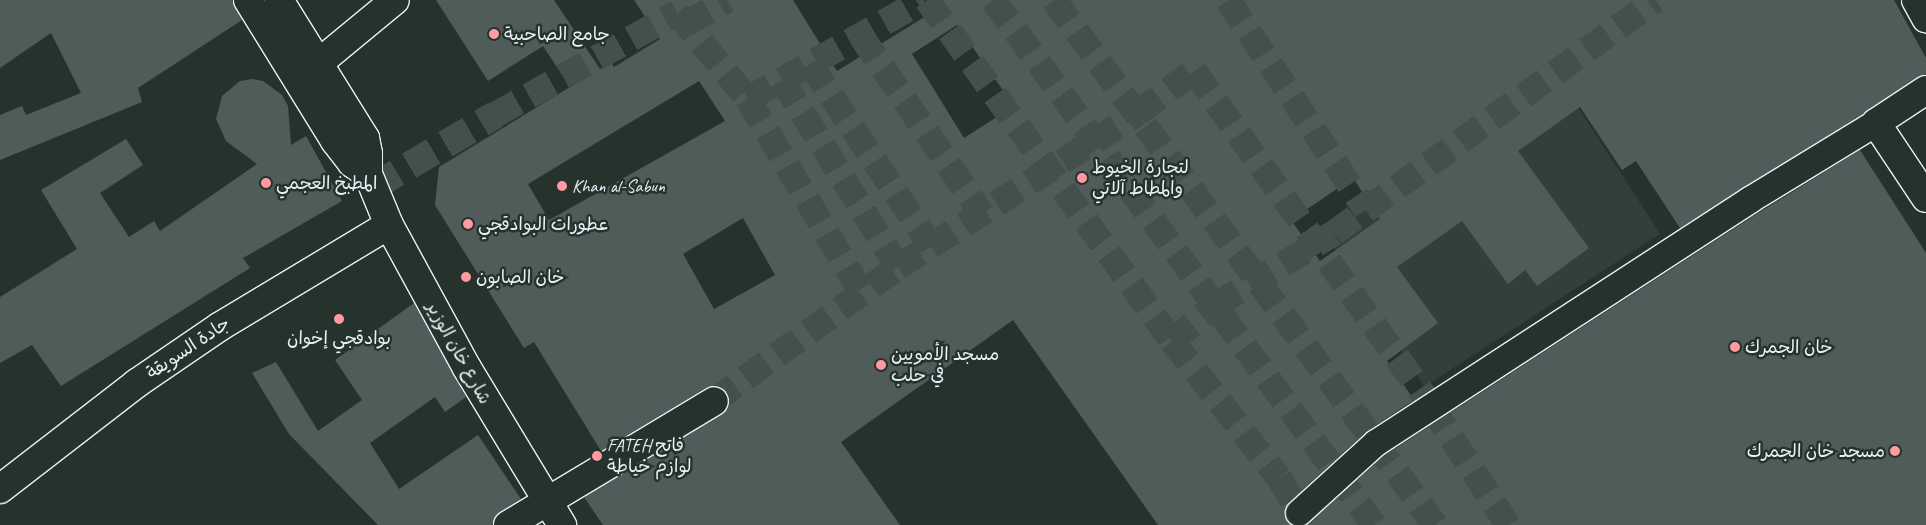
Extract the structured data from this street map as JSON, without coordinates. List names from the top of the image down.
{
  "streets": {
    "street": ["جادة السويقة", "شارع خان الوزير"]
  },
  "crossings": [
    ["جادة السويقة", "شارع خان الوزير"]
  ],
  "places": [
    "جامع الصاحبية",
    "لتجارة الخيوط والمطاط آلاتي",
    "المطبخ العجمي",
    "Khan al-Sabun",
    "عطورات البوادقجي",
    "خان الصابون",
    "بوادقجي إخوان",
    "خان الجمرك",
    "مسجد الأمويين في حلب",
    "مسجد خان الجمرك",
    "FATEH فاتح لوازم خياطة"
  ]
}
